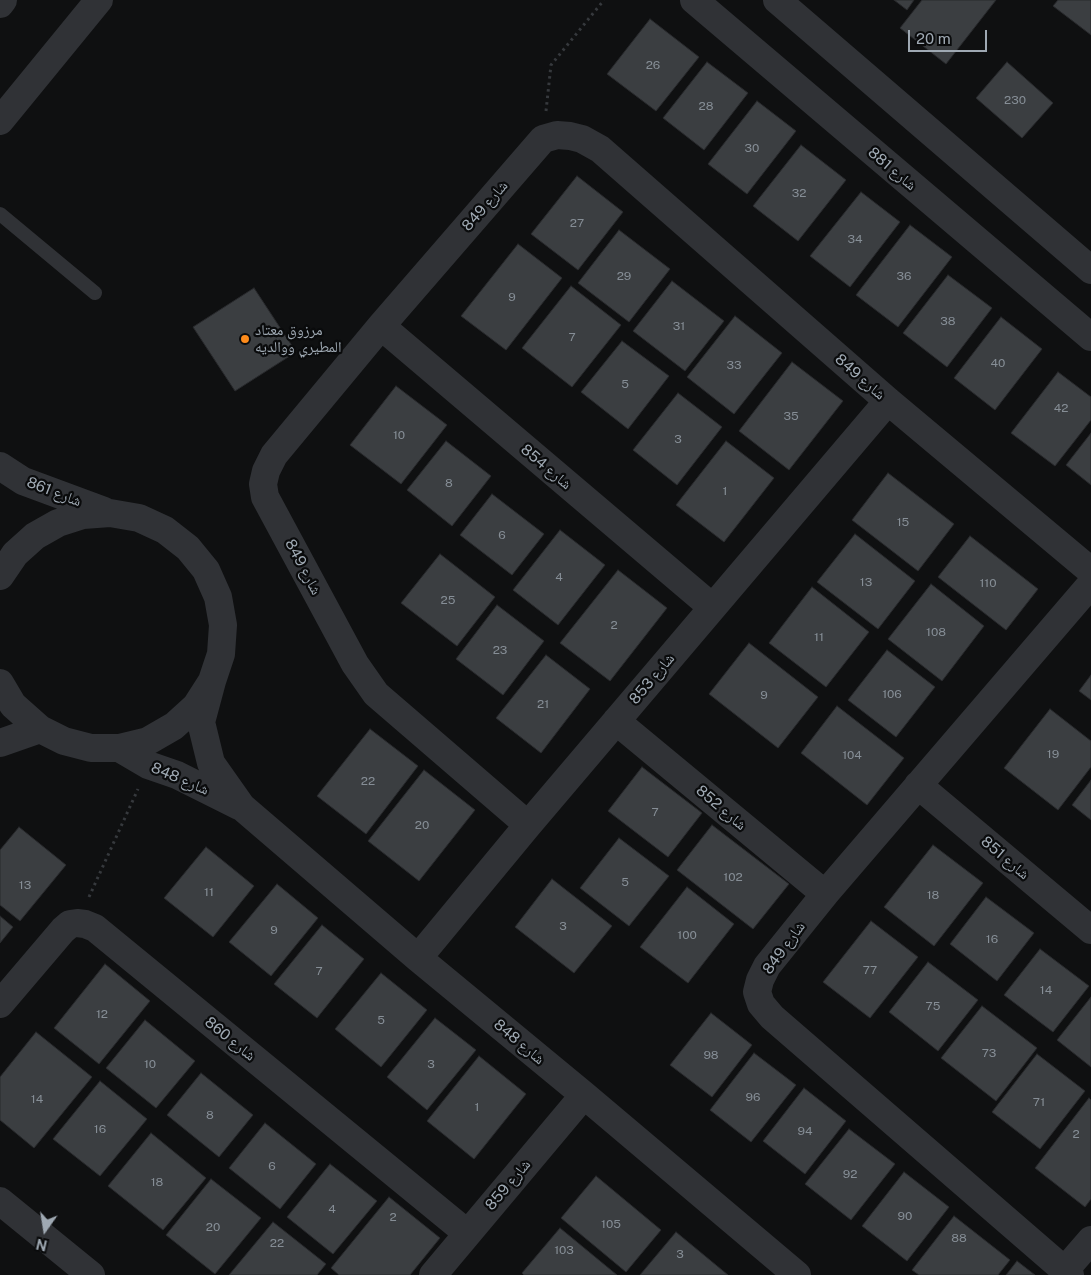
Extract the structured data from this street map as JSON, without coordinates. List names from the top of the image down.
{
  "streets": {
    "street": [
      "شارع 881",
      "شارع 849",
      "شارع 854",
      "شارع 861",
      "شارع 853",
      "شارع 848",
      "شارع 852",
      "شارع 851",
      "شارع 860",
      "شارع 859"
    ]
  },
  "crossings": [
    ["شارع 849", "شارع 854"],
    ["شارع 849", "شارع 853"],
    ["شارع 849", "شارع 852"],
    ["شارع 849", "شارع 851"],
    ["شارع 854", "شارع 853"],
    ["شارع 853", "شارع 848"],
    ["شارع 853", "شارع 852"],
    ["شارع 848", "شارع 859"],
    ["شارع 860", "شارع 859"]
  ],
  "places": ["مرزوق معتاد المطيري ووالديه"],
  "house_numbers": [
    "26",
    "230",
    "28",
    "30",
    "32",
    "27",
    "34",
    "29",
    "36",
    "9",
    "38",
    "31",
    "7",
    "40",
    "33",
    "5",
    "42",
    "35",
    "10",
    "3",
    "8",
    "1",
    "15",
    "6",
    "4",
    "13",
    "110",
    "25",
    "2",
    "108",
    "11",
    "23",
    "106",
    "9",
    "21",
    "19",
    "104",
    "22",
    "7",
    "20",
    "102",
    "5",
    "13",
    "11",
    "18",
    "3",
    "9",
    "100",
    "16",
    "77",
    "7",
    "14",
    "75",
    "12",
    "5",
    "73",
    "98",
    "10",
    "3",
    "96",
    "14",
    "71",
    "1",
    "8",
    "16",
    "94",
    "2",
    "6",
    "92",
    "18",
    "4",
    "90",
    "2",
    "105",
    "20",
    "88",
    "22",
    "103",
    "3"
  ],
  "scale_bar": "20 m",
  "north": "bottom"
}
